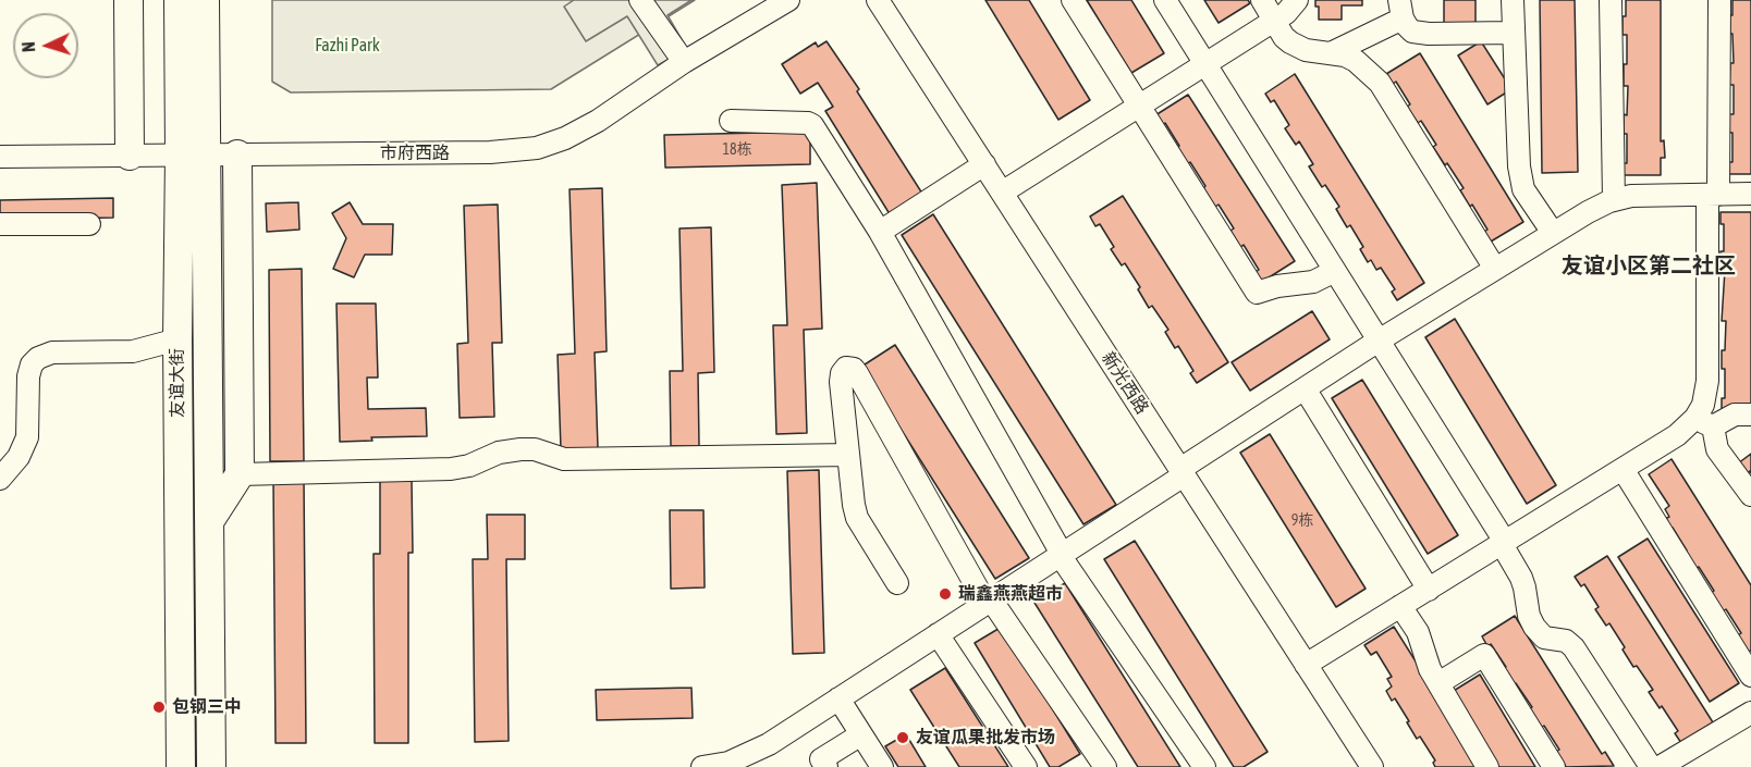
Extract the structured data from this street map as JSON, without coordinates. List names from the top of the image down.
{
  "streets": {
    "main road": ["友谊大街"],
    "street": ["市府西路", "新光西路"]
  },
  "crossings": [
    ["市府西路", "友谊大街"]
  ],
  "districts": ["友谊小区第二社区"],
  "parks": ["Fazhi Park"],
  "places": ["瑞鑫燕燕超市", "包钢三中", "友谊瓜果批发市场"],
  "house_numbers": ["18栋", "9栋"],
  "north": "left"
}
